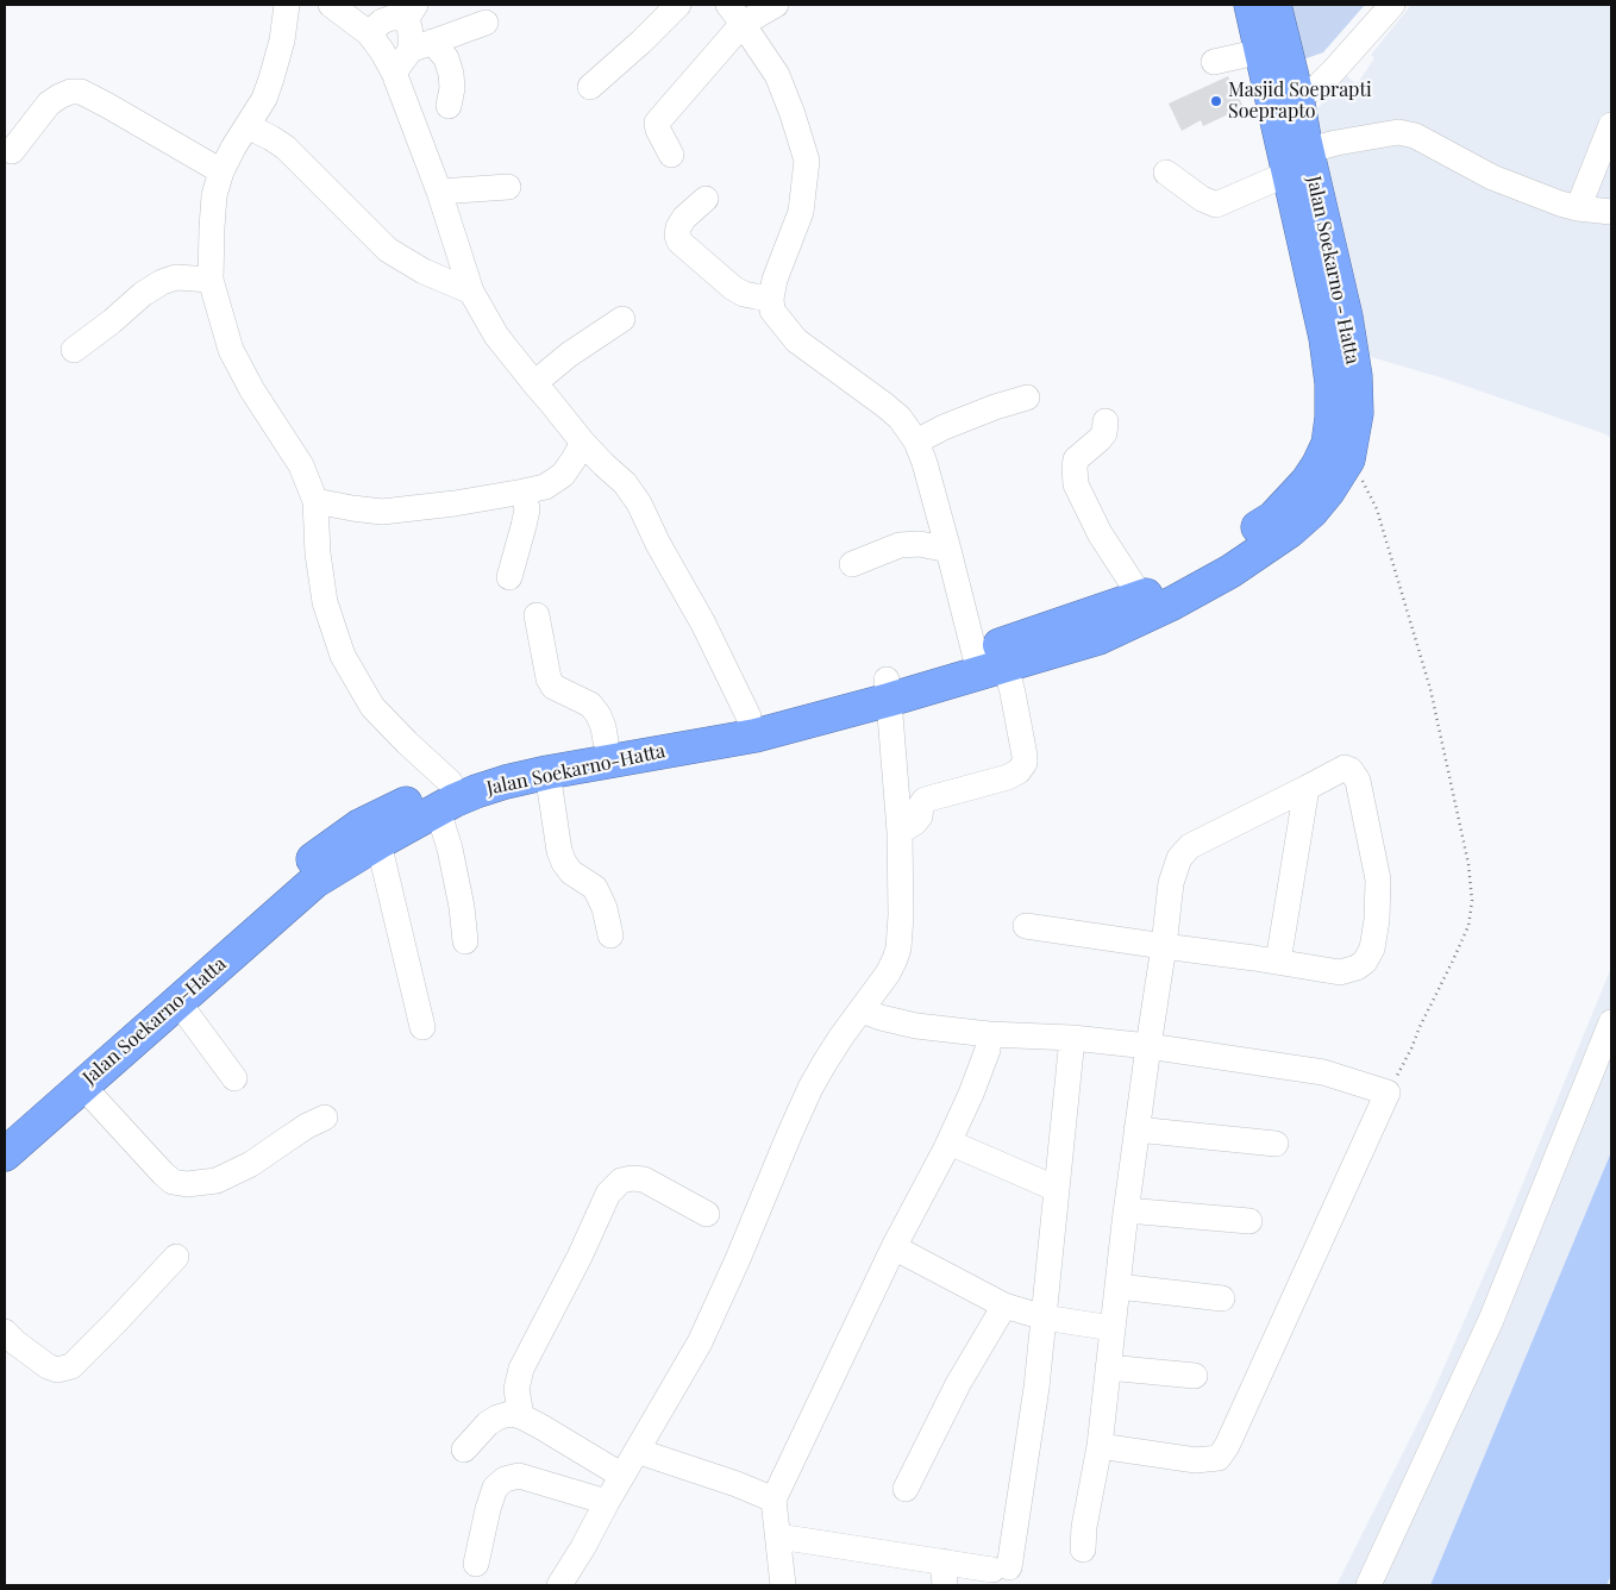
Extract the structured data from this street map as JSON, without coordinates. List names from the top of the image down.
{
  "streets": {
    "highway": ["Jalan Soekarno - Hatta", "Jalan Soekarno-Hatta"]
  },
  "crossings": [
    ["Jalan Soekarno - Hatta", "Jalan Soekarno-Hatta"]
  ],
  "places": ["Masjid Soeprapti Soeprapto"]
}
